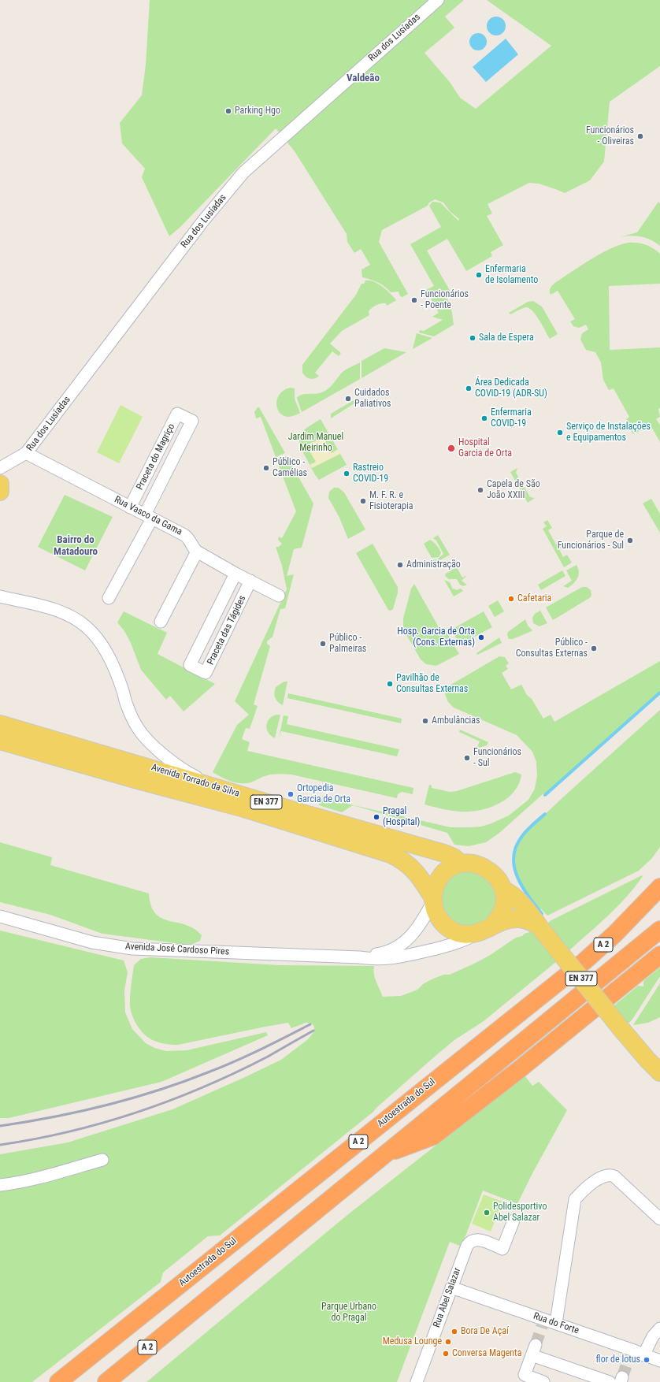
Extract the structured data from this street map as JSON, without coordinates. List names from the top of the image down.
{
  "streets": {
    "highway": ["A 2", "Autoestrada do Sul"],
    "main road": ["Avenida Torrado da Silva", "EN 377"],
    "street": [
      "Rua dos Lusíadas",
      "Praceta do Magriço",
      "Rua Vasco da Gama",
      "Praceta das Tágides",
      "Avenida José Cardoso Pires",
      "Rua Abel Salazar",
      "Rua do Forte"
    ]
  },
  "crossings": [
    ["Rua dos Lusíadas", "Rua Vasco da Gama"],
    ["Praceta do Magriço", "Rua Vasco da Gama"],
    ["Rua Vasco da Gama", "Praceta das Tágides"],
    ["Avenida Torrado da Silva", "EN 377"],
    ["Avenida Torrado da Silva", "Avenida José Cardoso Pires"],
    ["EN 377", "Avenida José Cardoso Pires"],
    ["Rua Abel Salazar", "Rua do Forte"]
  ],
  "districts": ["Valdeão", "Bairro do Matadouro"],
  "parks": ["Jardim Manuel Meirinho", "Parque Urbano do Pragal"],
  "places": [
    "Parking Hgo",
    "Funcionários - Oliveiras",
    "Enfermaria de Isolamento",
    "Funcionários - Poente",
    "Sala de Espera",
    "Área Dedicada COVID-19 (ADR-SU)",
    "Cuidados Paliativos",
    "Enfermaria COVID-19",
    "Serviço de Instalações e Equipamentos",
    "Hospital Garcia de Orta",
    "Público - Camélias",
    "Rastreio COVID-19",
    "Capela de São João XXIII",
    "M. F. R. e Fisioterapia",
    "Parque de Funcionários - Sul",
    "Administração",
    "Cafetaria",
    "Hosp. Garcia de Orta (Cons. Externas)",
    "Público - Palmeiras",
    "Público - Consultas Externas",
    "Pavilhão de Consultas Externas",
    "Ambulâncias",
    "Funcionários - Sul",
    "Ortopedia Garcia de Orta",
    "Pragal (Hospital)",
    "Polidesportivo Abel Salazar",
    "Bora De Açaí",
    "Medusa Lounge",
    "Conversa Magenta",
    "flor de lotus"
  ]
}
